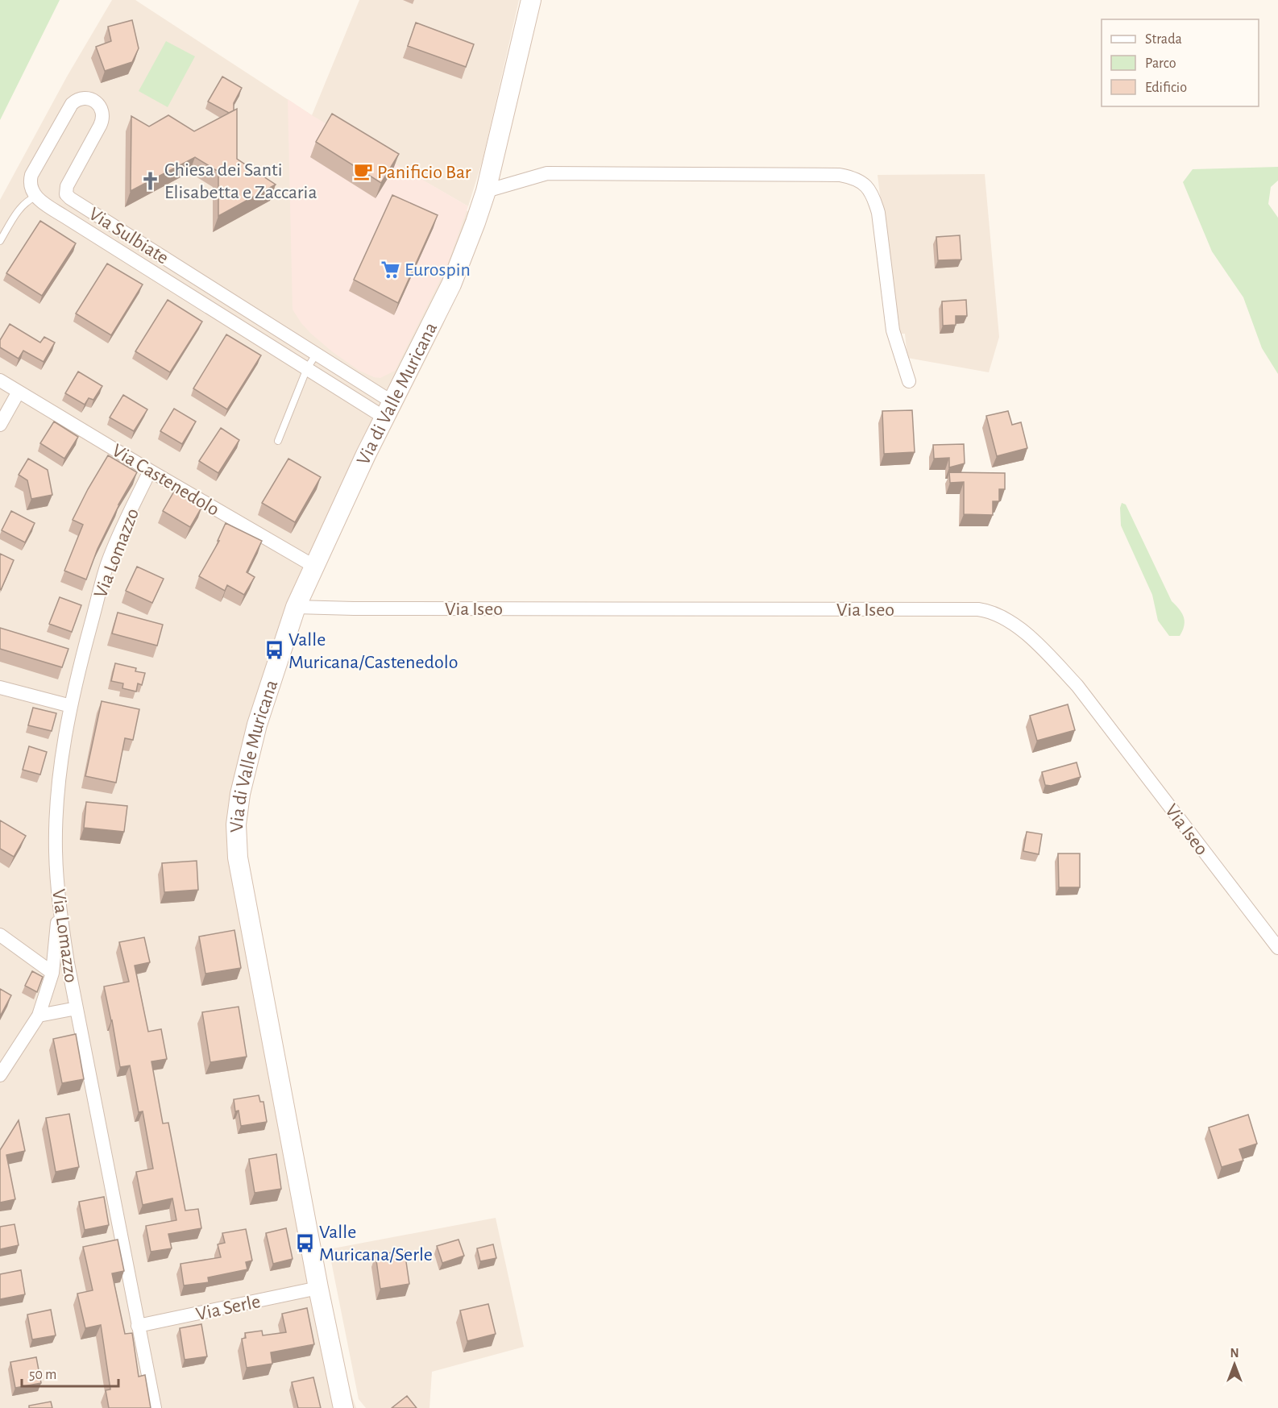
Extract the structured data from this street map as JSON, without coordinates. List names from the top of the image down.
{
  "streets": {
    "street": [
      "Via Sulbiate",
      "Via di Valle Muricana",
      "Via Castenedolo",
      "Via Lomazzo",
      "Via Iseo",
      "Via Serle"
    ]
  },
  "crossings": [
    ["Via Sulbiate", "Via di Valle Muricana"],
    ["Via di Valle Muricana", "Via Castenedolo"],
    ["Via di Valle Muricana", "Via Iseo"],
    ["Via di Valle Muricana", "Via Serle"],
    ["Via Castenedolo", "Via Lomazzo"],
    ["Via Lomazzo", "Via Serle"]
  ],
  "places": {
    "cafe": ["Panificio Bar"],
    "church": ["Chiesa dei Santi Elisabetta e Zaccaria"],
    "supermarket": ["Eurospin"],
    "bus stop": ["Valle Muricana/Castenedolo", "Valle Muricana/Serle"]
  },
  "legend": ["Strada", "Parco", "Edificio"],
  "scale_bar": "50 m",
  "north": "top"
}
